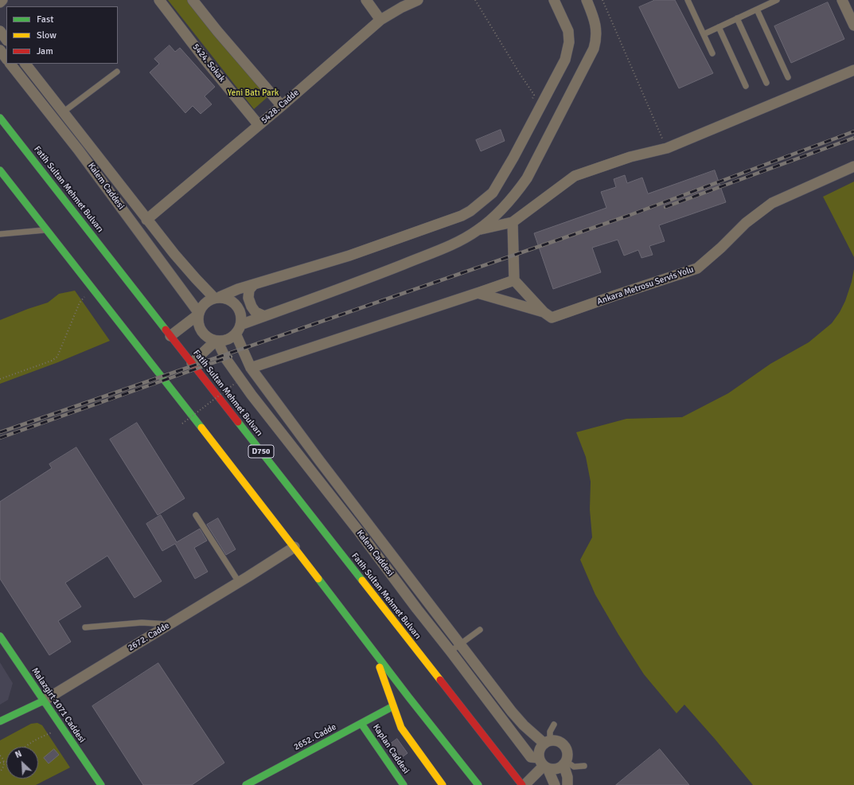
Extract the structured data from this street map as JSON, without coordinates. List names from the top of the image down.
{
  "streets": {
    "main road": [
      "Fatih Sultan Mehmet Bulvarı",
      "D750",
      "2672. Cadde",
      "Malazgirt 1071 Caddesi",
      "2652. Cadde",
      "Kaplan Caddesi"
    ],
    "street": [
      "5424. Sokak",
      "5428. Cadde",
      "Kalem Caddesi",
      "Ankara Metrosu Servis Yolu"
    ]
  },
  "crossings": [
    ["5424. Sokak", "5428. Cadde"],
    ["5428. Cadde", "Kalem Caddesi"],
    ["2672. Cadde", "Malazgirt 1071 Caddesi"],
    ["2652. Cadde", "Kaplan Caddesi"]
  ],
  "parks": ["Yeni Batı Park"],
  "legend": ["Fast", "Slow", "Jam"],
  "north": "top left"
}
